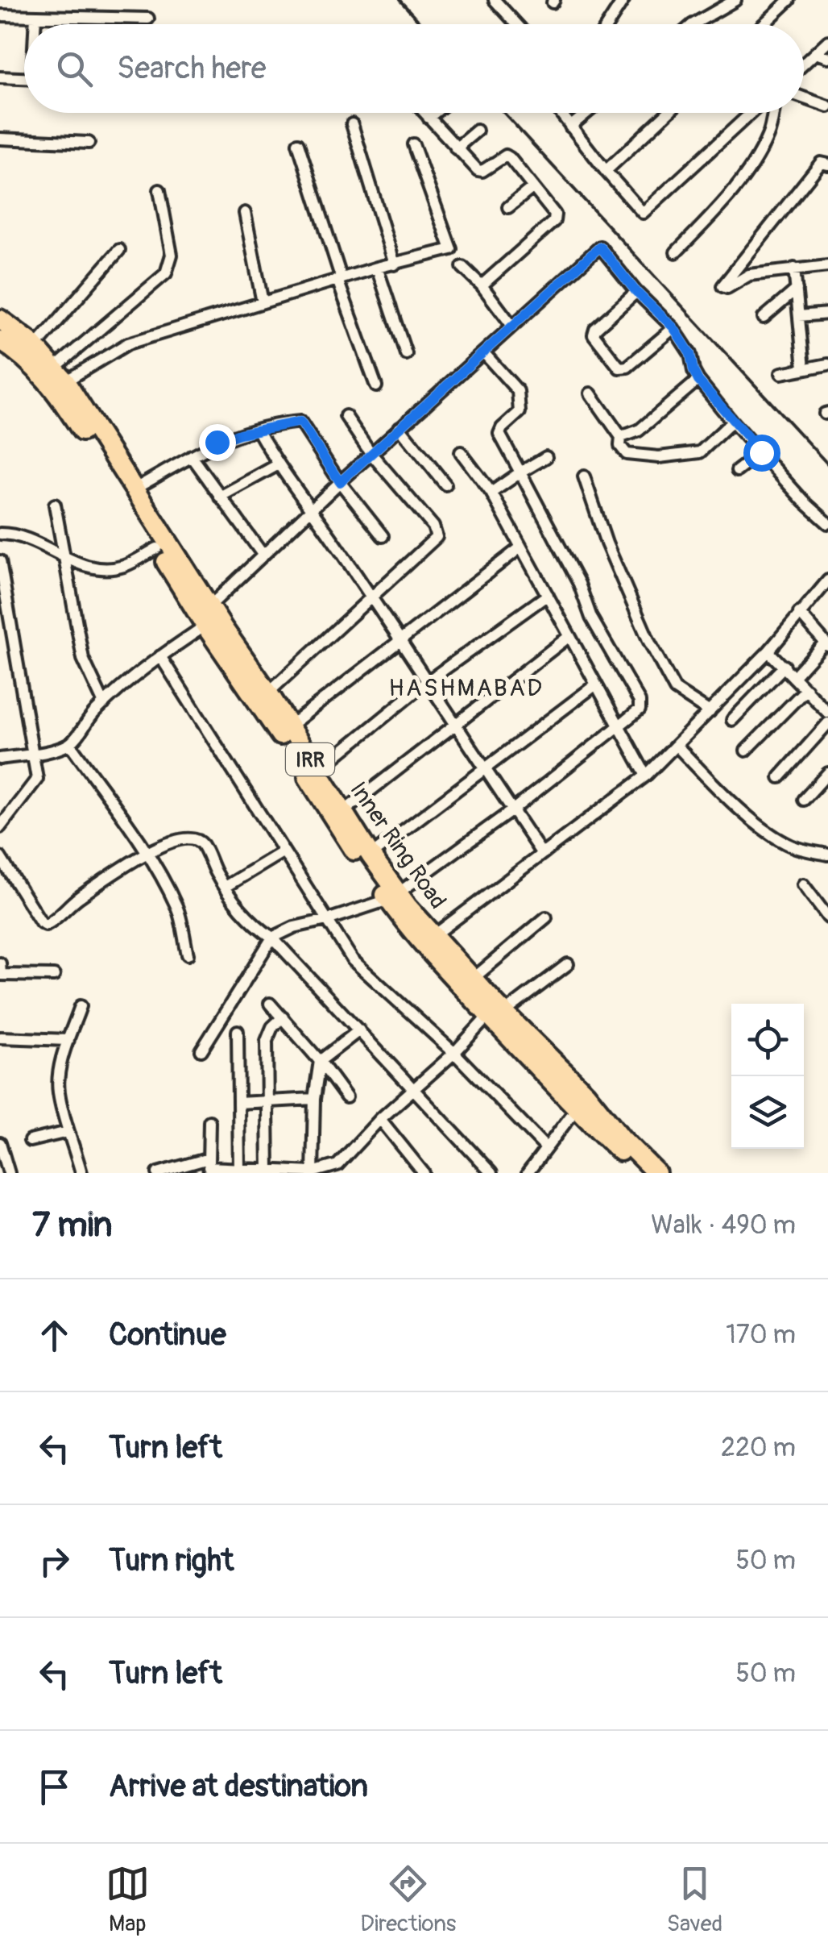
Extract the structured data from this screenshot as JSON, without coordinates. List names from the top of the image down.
{
  "streets": {
    "highway": ["IRR", "Inner Ring Road"]
  },
  "districts": ["HASHMABAD"],
  "page": {
    "search": "Search here",
    "heading": ["7 min", "Walk · 490 m"],
    "list": [
      ["Continue", "170 m"],
      ["Turn left", "220 m"],
      ["Turn right", "50 m"],
      ["Turn left", "50 m"],
      "Arrive at destination"
    ],
    "nav": ["Map", "Directions", "Saved"]
  }
}
